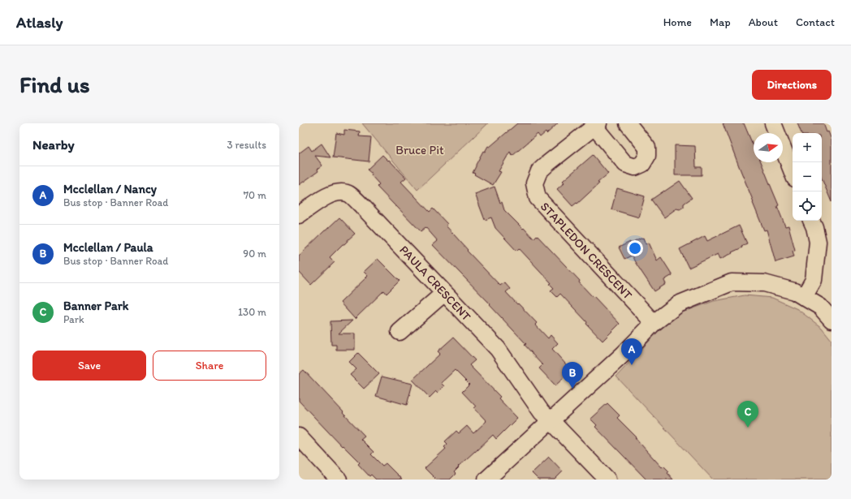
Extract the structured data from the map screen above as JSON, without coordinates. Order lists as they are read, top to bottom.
{
  "streets": {
    "street": ["STAPLEDON CRESCENT", "PAULA CRESCENT"]
  },
  "parks": ["Bruce Pit"],
  "north": "right",
  "page": {
    "header": "Atlasly",
    "nav": [
      "Home",
      "Map",
      "About",
      "Contact"
    ],
    "buttons": [
      "Directions",
      ["Save", "Share"]
    ],
    "title": "Find us",
    "heading": ["Nearby", "3 results"],
    "map_buttons": ["+", "−"],
    "list": [
      {
        "mark": "A",
        "name": "Mcclellan / Nancy",
        "note": "Bus stop · Banner Road",
        "value": "70 m"
      },
      {
        "mark": "B",
        "name": "Mcclellan / Paula",
        "note": "Bus stop · Banner Road",
        "value": "90 m"
      },
      {
        "mark": "C",
        "name": "Banner Park",
        "note": "Park",
        "value": "130 m"
      }
    ],
    "pins": ["A", "B", "C"]
  }
}
